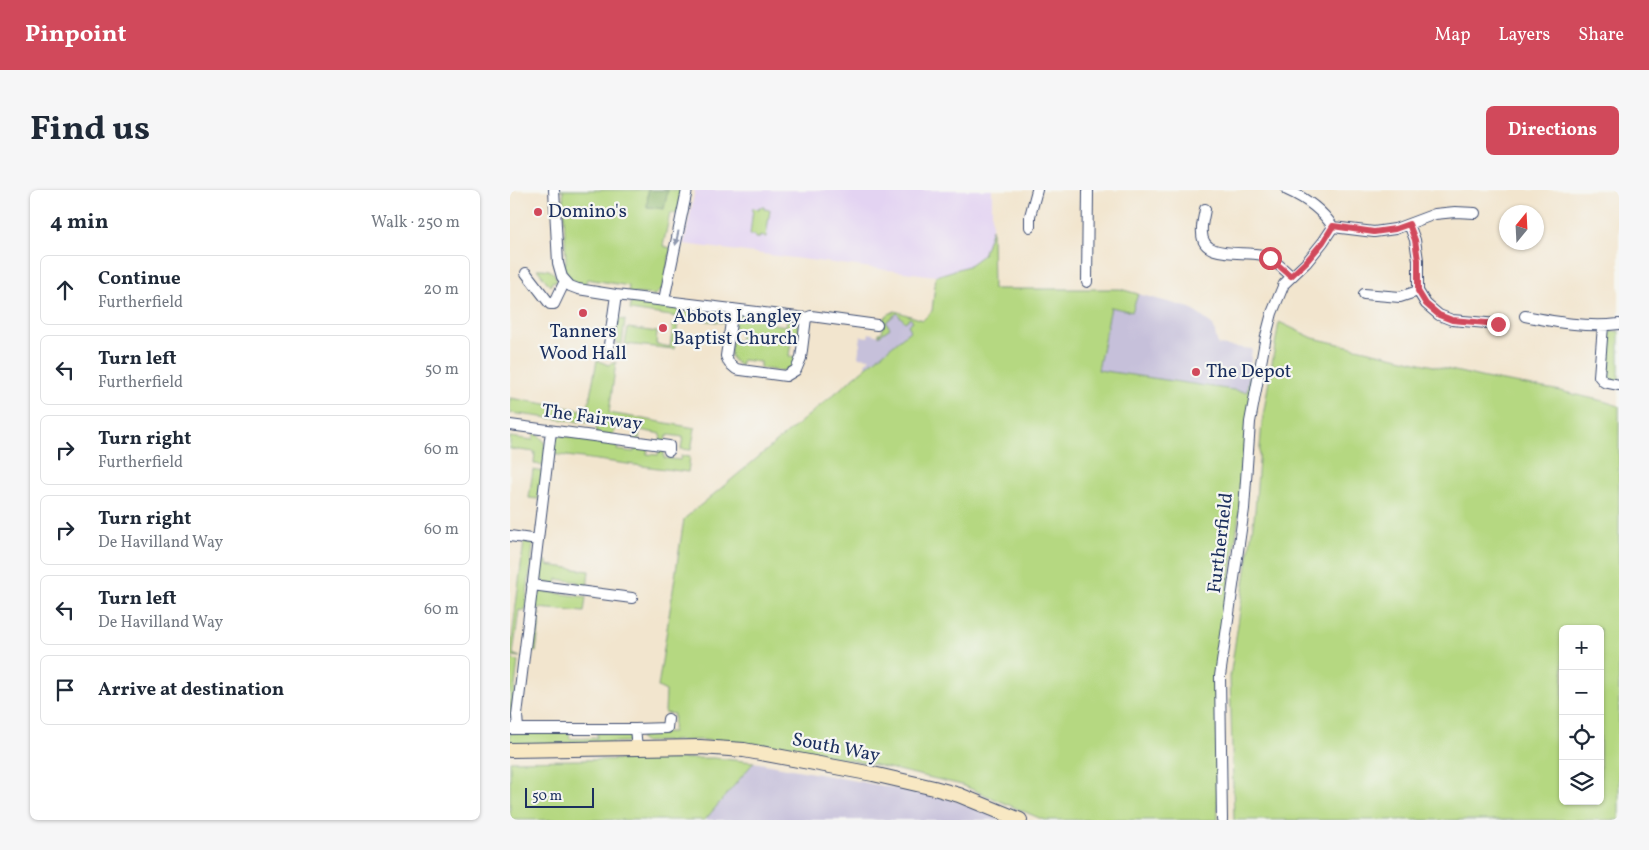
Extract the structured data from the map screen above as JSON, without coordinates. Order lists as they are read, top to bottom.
{
  "streets": {
    "street": ["The Fairway", "Furtherfield", "South Way"]
  },
  "places": [
    "Domino's",
    "Tanners Wood Hall",
    "Abbots Langley Baptist Church",
    "The Depot"
  ],
  "scale_bar": "50 m",
  "north": "top",
  "page": {
    "header": "Pinpoint",
    "nav": ["Map", "Layers", "Share"],
    "title": "Find us",
    "buttons": "Directions",
    "heading": ["4 min", "Walk · 250 m"],
    "list": [
      ["Continue", "Furtherfield", "20 m"],
      ["Turn left", "Furtherfield", "50 m"],
      ["Turn right", "Furtherfield", "60 m"],
      ["Turn right", "De Havilland Way", "60 m"],
      ["Turn left", "De Havilland Way", "60 m"],
      "Arrive at destination"
    ],
    "map_buttons": ["+", "−"],
    "scale": "50 m"
  }
}
